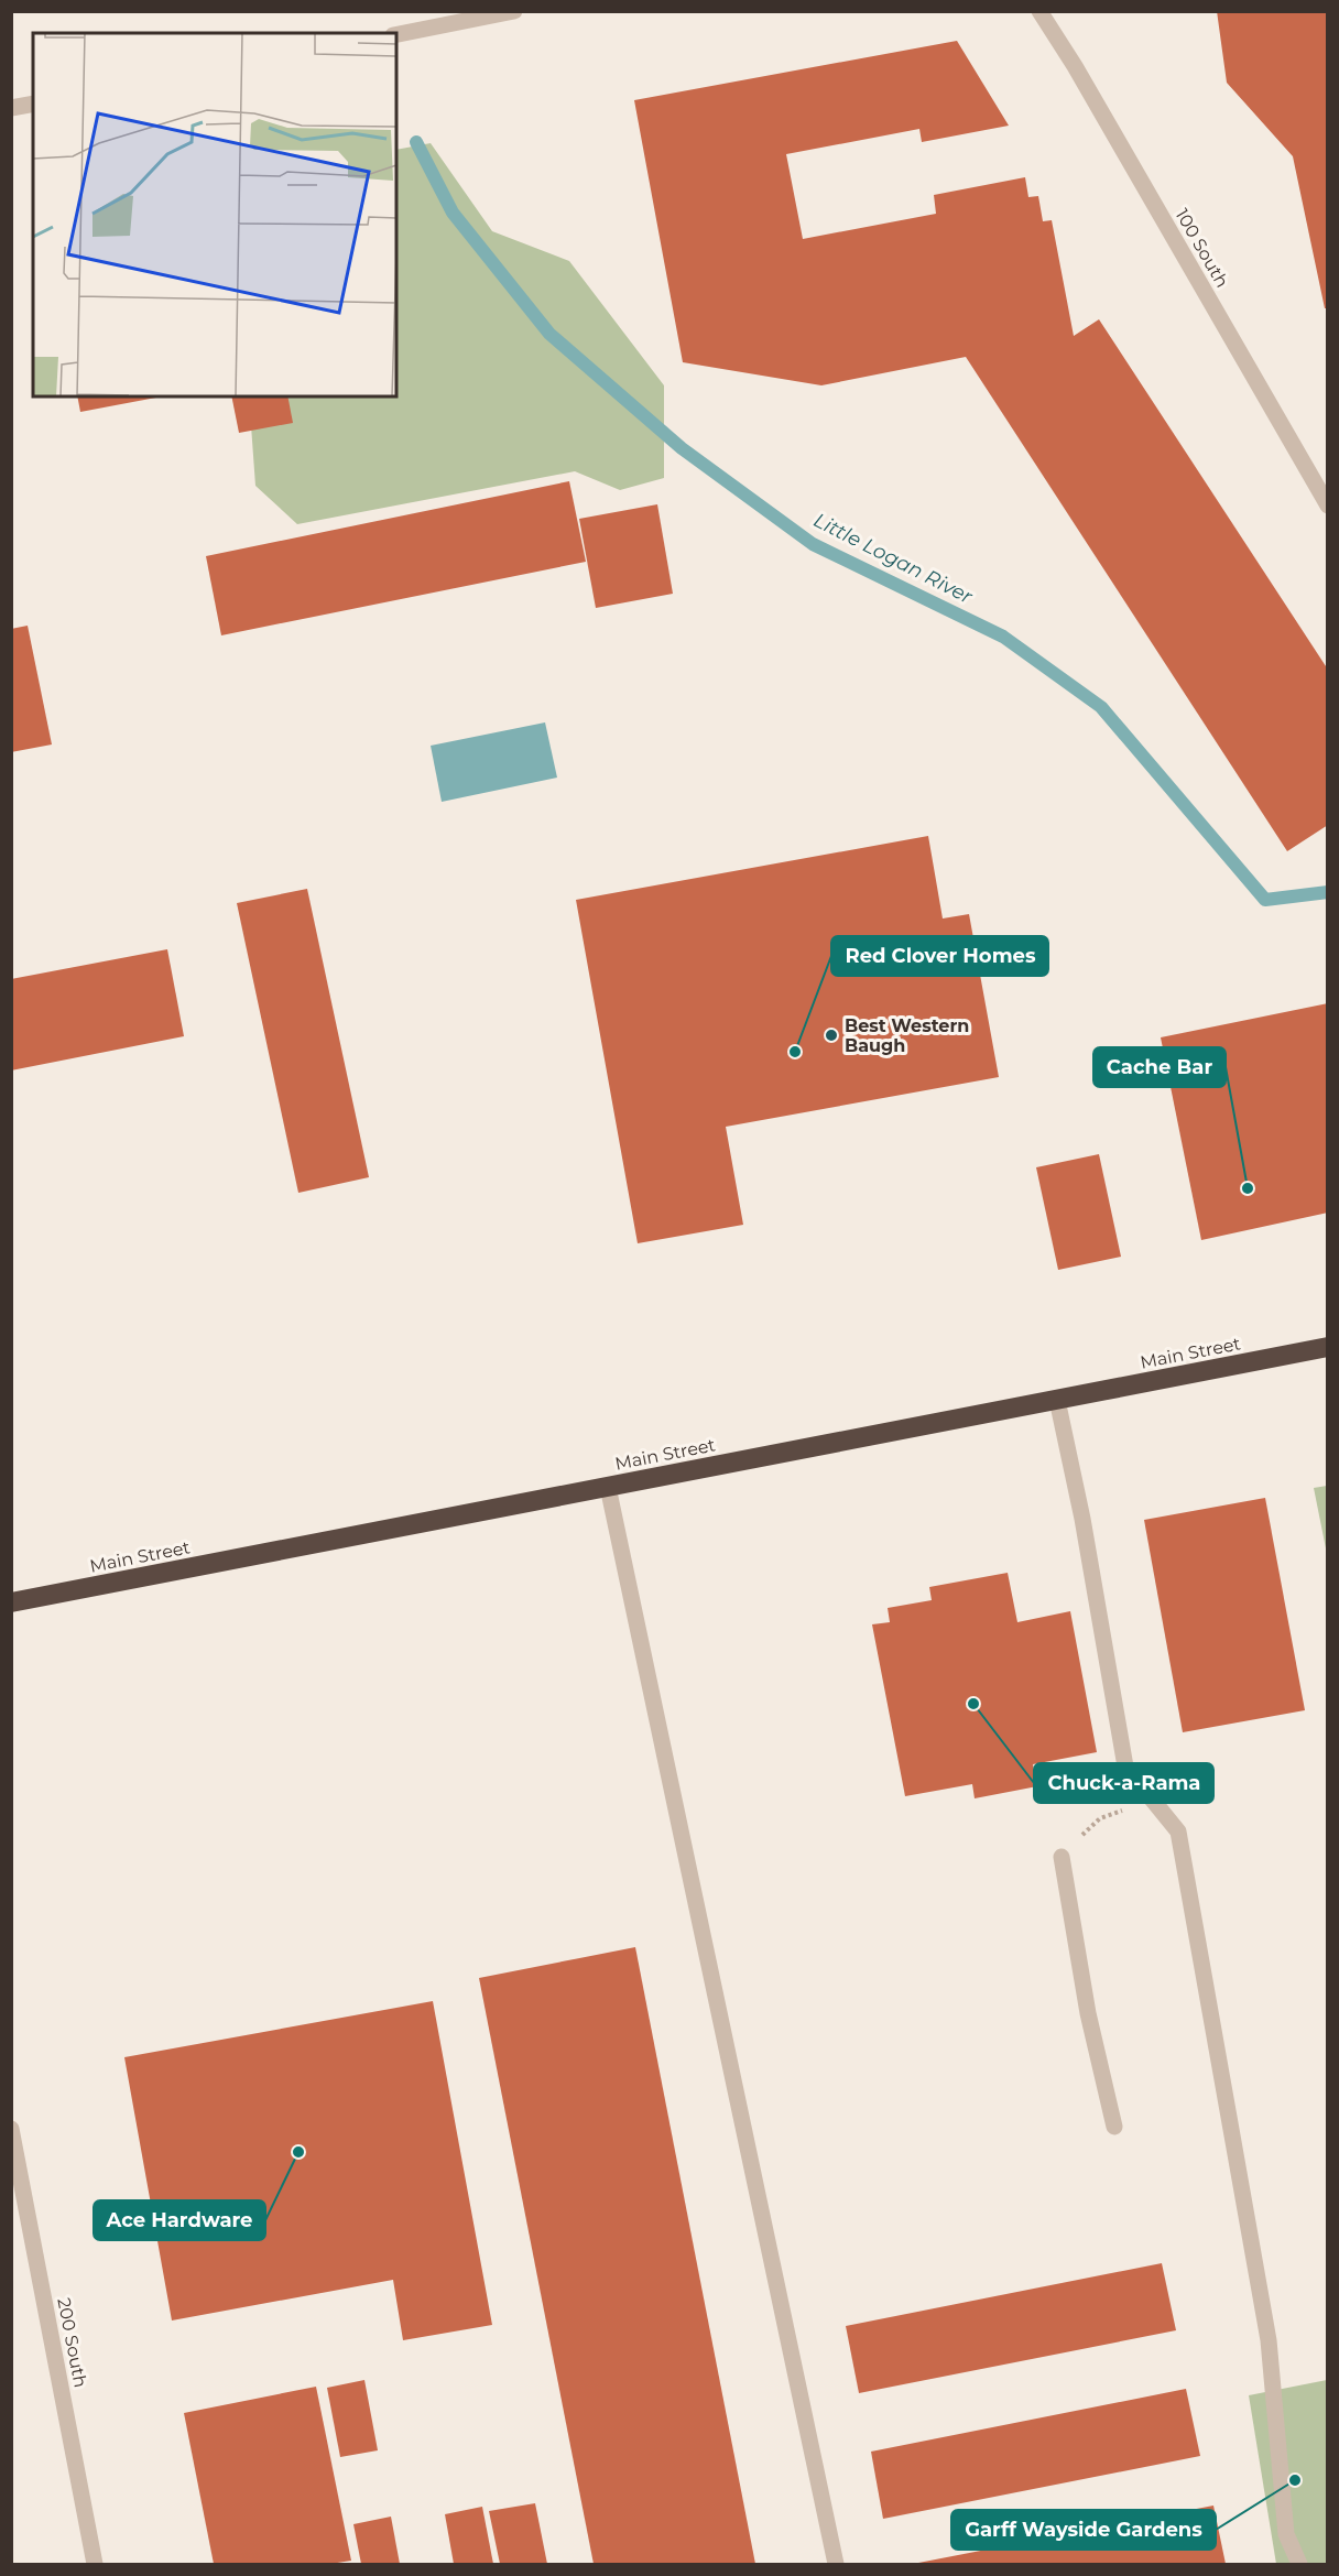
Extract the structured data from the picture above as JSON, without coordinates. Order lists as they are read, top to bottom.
{
  "streets": {
    "highway": ["Main Street"],
    "street": ["100 South", "200 South"]
  },
  "water": ["Little Logan River"],
  "places": [
    "Best Western Baugh",
    "Red Clover Homes",
    "Cache Bar",
    "Chuck-a-Rama",
    "Ace Hardware",
    "Garff Wayside Gardens"
  ]
}
